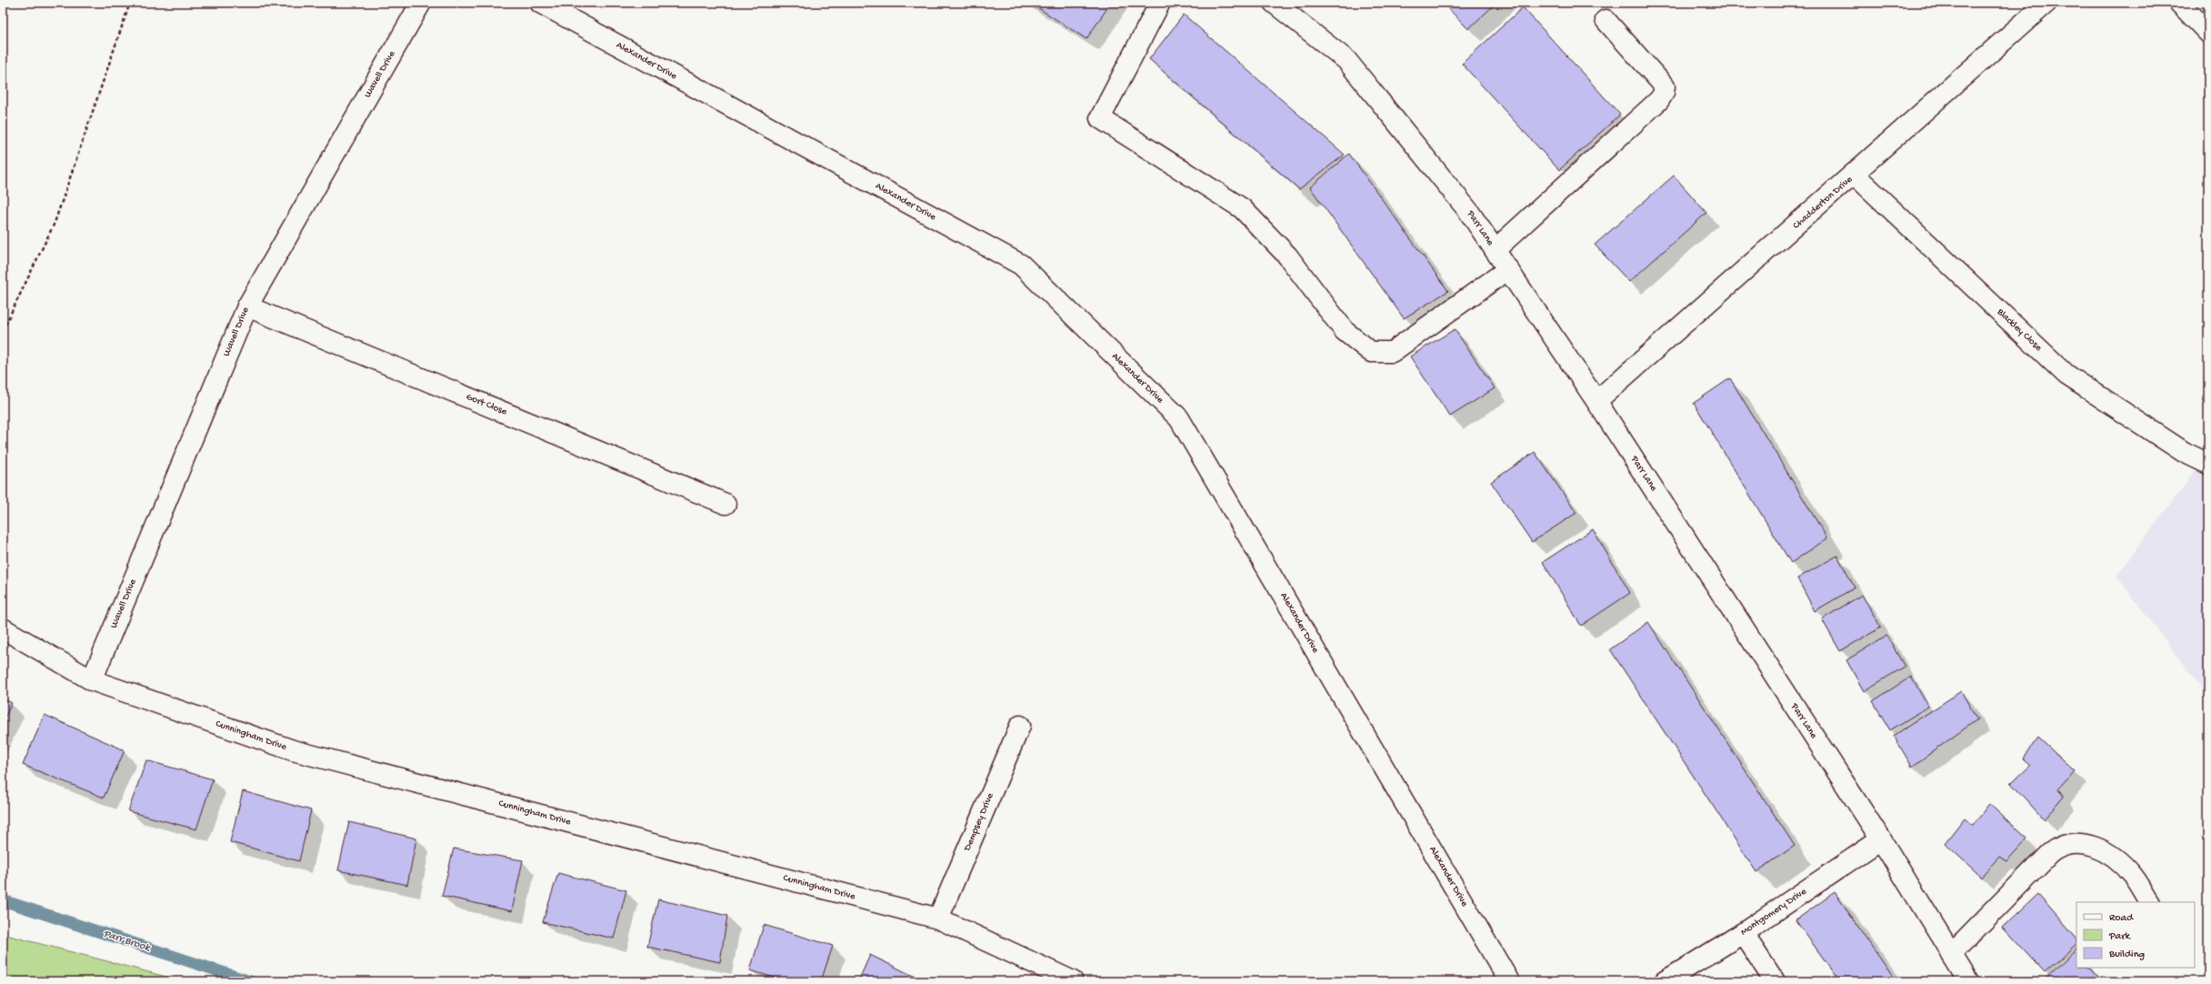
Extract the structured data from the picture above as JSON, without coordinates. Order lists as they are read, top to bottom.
{
  "streets": {
    "street": [
      "Alexander Drive",
      "Wavell Drive",
      "Chadderton Drive",
      "Parr Lane",
      "Blackley Close",
      "Gort Close",
      "Cunningham Drive",
      "Dempsey Drive",
      "Montgomery Drive"
    ]
  },
  "crossings": [
    ["Wavell Drive", "Gort Close"],
    ["Wavell Drive", "Cunningham Drive"],
    ["Chadderton Drive", "Parr Lane"],
    ["Chadderton Drive", "Blackley Close"],
    ["Parr Lane", "Montgomery Drive"],
    ["Cunningham Drive", "Dempsey Drive"]
  ],
  "water": ["Parr Brook"],
  "legend": ["Road", "Park", "Building"]
}
